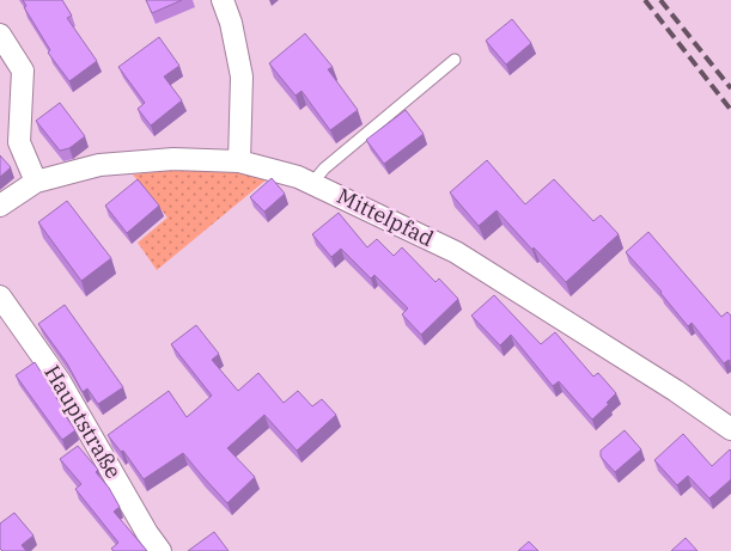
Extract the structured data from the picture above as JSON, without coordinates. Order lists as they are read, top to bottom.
{
  "streets": {
    "street": ["Mittelpfad", "Hauptstraße"]
  }
}
